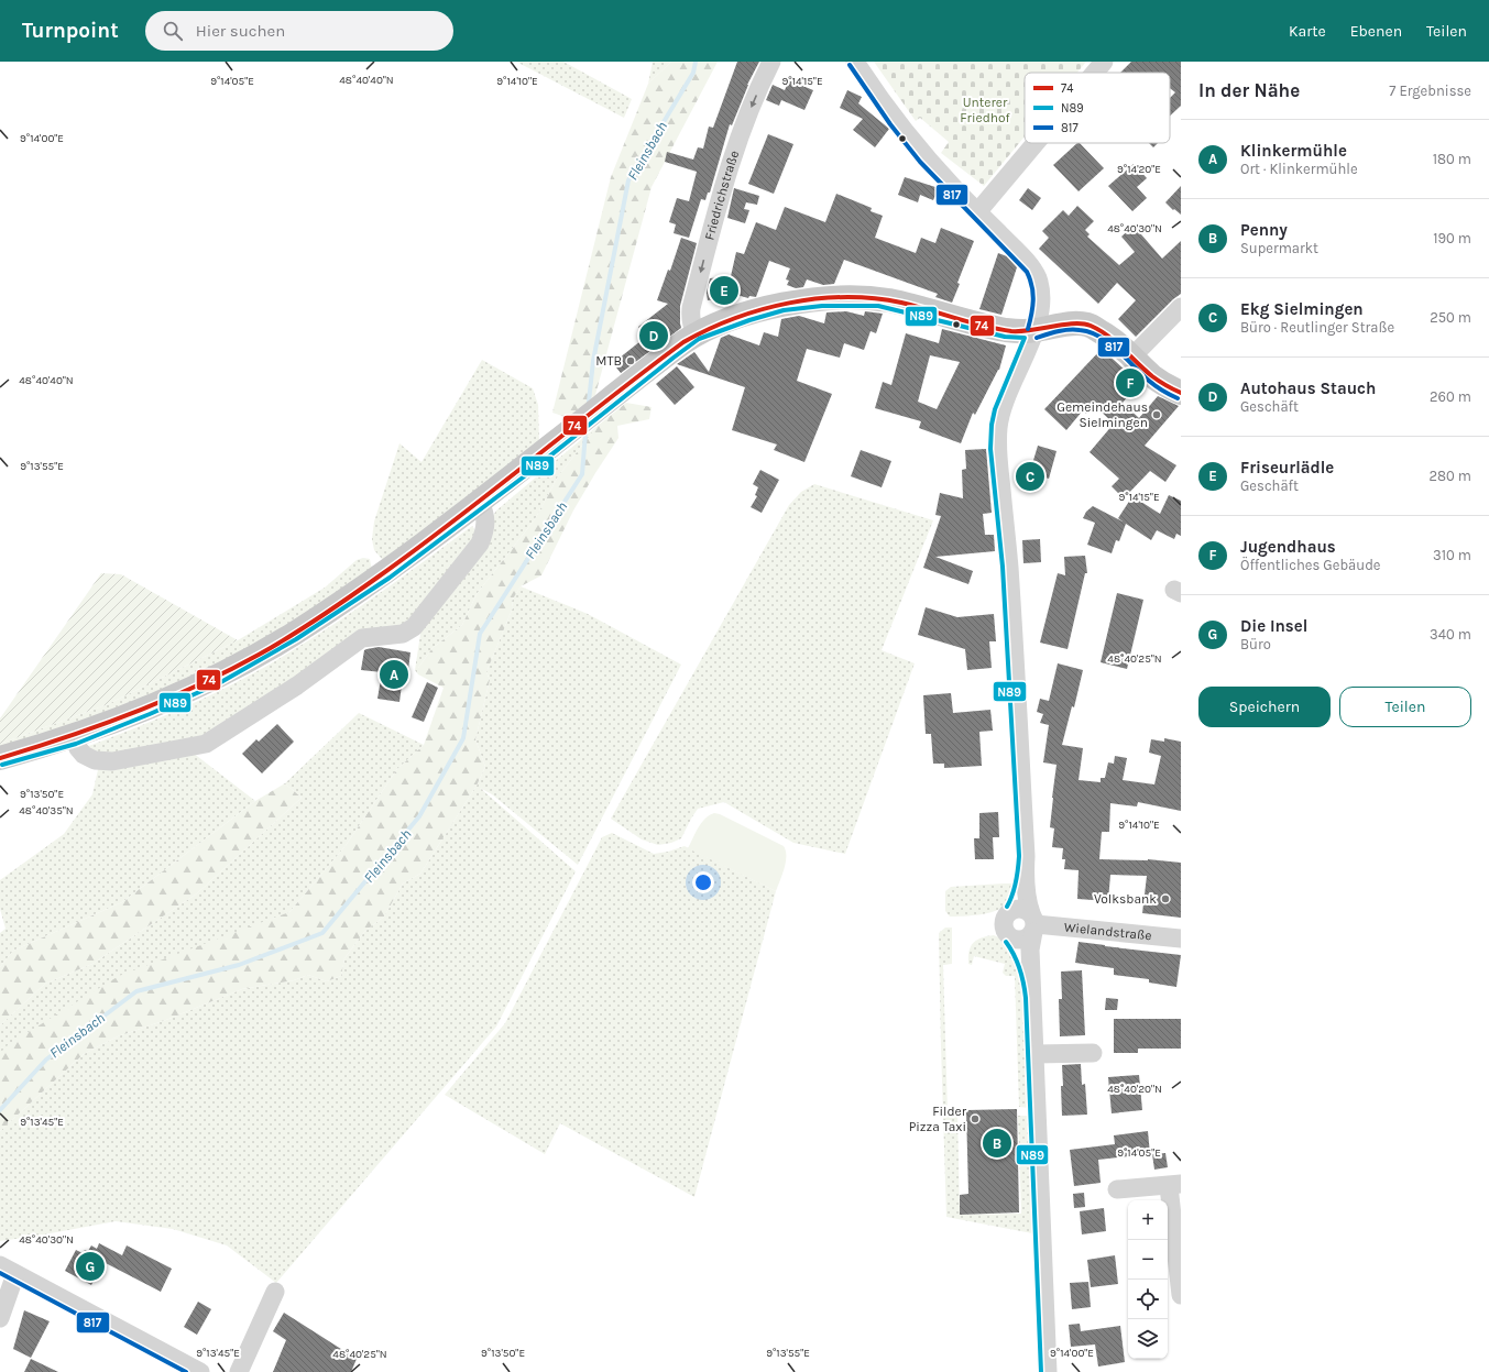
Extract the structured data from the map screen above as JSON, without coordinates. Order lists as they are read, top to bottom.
{
  "streets": {
    "street": ["Friedrichstraße", "Wielandstraße"]
  },
  "one_way": ["Friedrichstraße"],
  "water": ["Fleinsbach"],
  "parks": ["Unterer Friedhof"],
  "places": [
    "MTB",
    "Gemeindehaus Sielmingen",
    "Volksbank",
    "Filder Pizza Taxi"
  ],
  "lines": ["transit line 817", "transit line 74", "transit line N89"],
  "legend": ["74", "N89", "817"],
  "page": {
    "header": "Turnpoint",
    "search": "Hier suchen",
    "nav": ["Karte", "Ebenen", "Teilen"],
    "heading": ["In der Nähe", "7 Ergebnisse"],
    "list": [
      {
        "mark": "A",
        "name": "Klinkermühle",
        "note": "Ort · Klinkermühle",
        "value": "180 m"
      },
      {
        "mark": "B",
        "name": "Penny",
        "note": "Supermarkt",
        "value": "190 m"
      },
      {
        "mark": "C",
        "name": "Ekg Sielmingen",
        "note": "Büro · Reutlinger Straße",
        "value": "250 m"
      },
      {
        "mark": "D",
        "name": "Autohaus Stauch",
        "note": "Geschäft",
        "value": "260 m"
      },
      {
        "mark": "E",
        "name": "Friseurlädle",
        "note": "Geschäft",
        "value": "280 m"
      },
      {
        "mark": "F",
        "name": "Jugendhaus",
        "note": "Öffentliches Gebäude",
        "value": "310 m"
      },
      {
        "mark": "G",
        "name": "Die Insel",
        "note": "Büro",
        "value": "340 m"
      }
    ],
    "pins": [
      "E",
      "D",
      "F",
      "C",
      "A",
      "B",
      "G"
    ],
    "buttons": ["Speichern", "Teilen"],
    "map_buttons": ["+", "−"]
  },
  "coordinates": [
    "48°40'40\"N",
    "9°14'05\"E",
    "9°14'10\"E",
    "9°14'15\"E",
    "9°14'00\"E",
    "9°14'20\"E",
    "48°40'30\"N",
    "9°13'55\"E",
    "48°40'25\"N",
    "9°13'50\"E",
    "48°40'35\"N",
    "48°40'20\"N",
    "9°13'45\"E"
  ]
}
